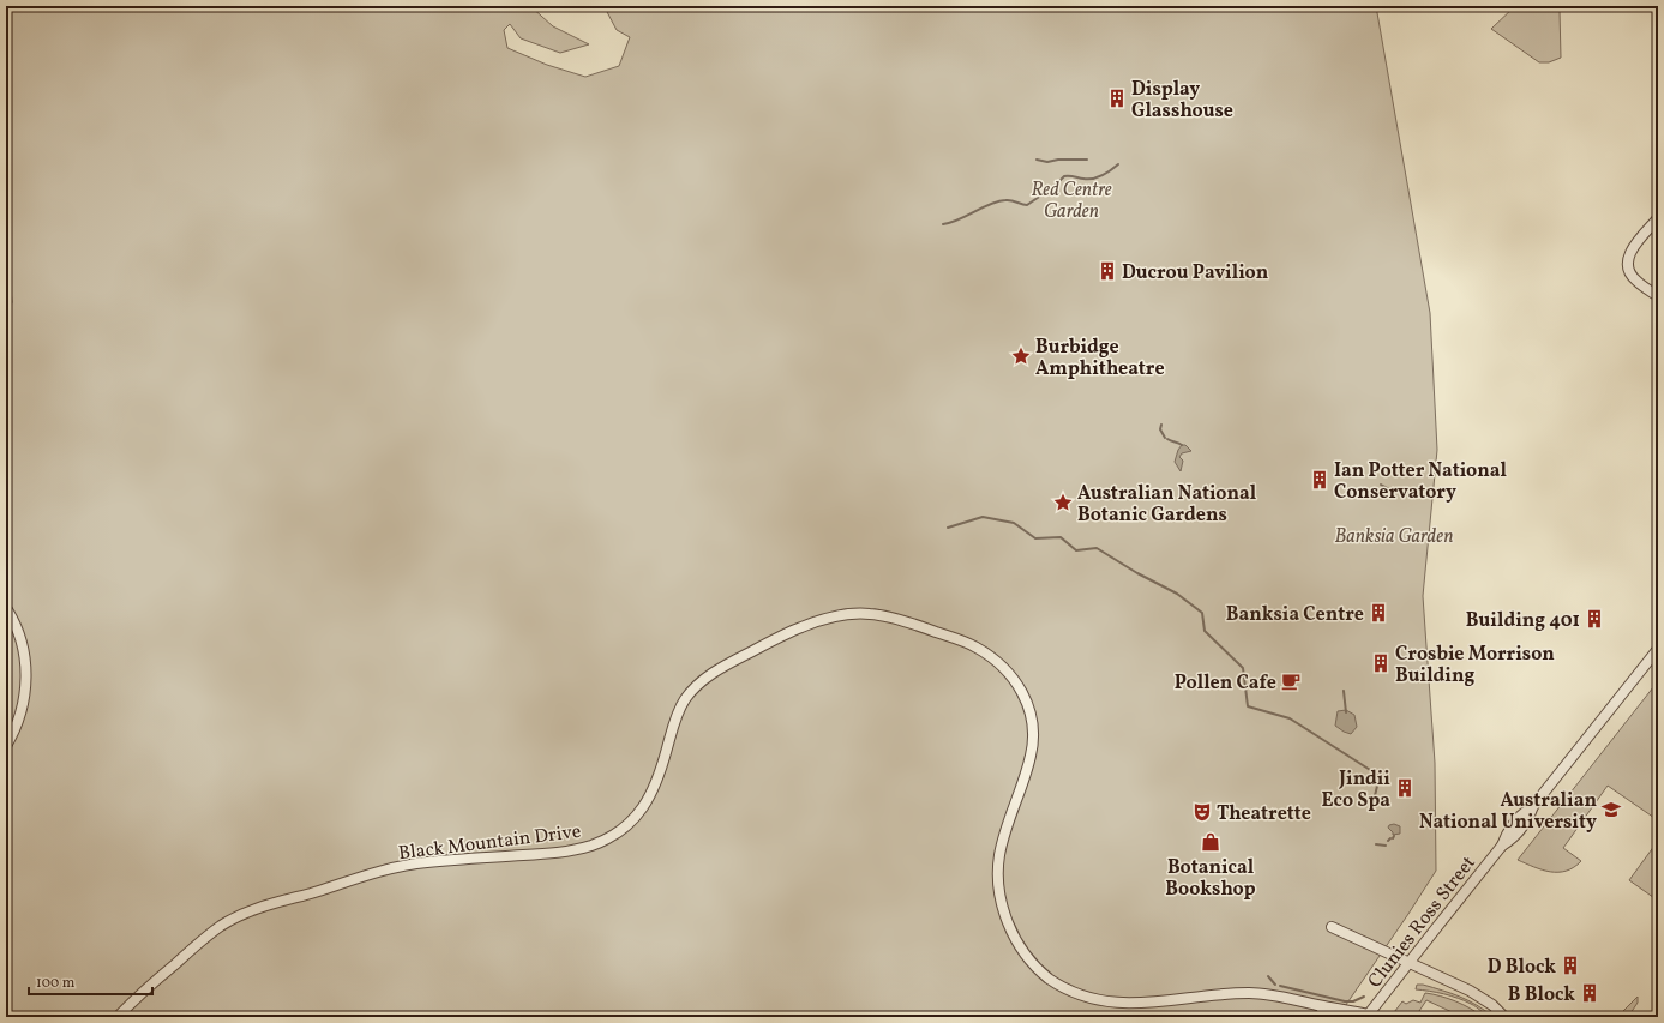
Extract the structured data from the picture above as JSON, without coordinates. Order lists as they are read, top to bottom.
{
  "streets": {
    "street": ["Black Mountain Drive", "Clunies Ross Street"]
  },
  "crossings": [
    ["Black Mountain Drive", "Clunies Ross Street"]
  ],
  "parks": ["Red Centre Garden", "Banksia Garden"],
  "places": {
    "building": [
      "Display Glasshouse",
      "Ducrou Pavilion",
      "Ian Potter National Conservatory",
      "Banksia Centre",
      "Building 401",
      "Crosbie Morrison Building",
      "Jindii Eco Spa",
      "D Block",
      "B Block"
    ],
    "place": ["Burbidge Amphitheatre", "Australian National Botanic Gardens"],
    "cafe": ["Pollen Cafe"],
    "school or university": ["Australian National University"],
    "theatre": ["Theatrette"],
    "shop": ["Botanical Bookshop"]
  },
  "scale_bar": "100 m"
}
